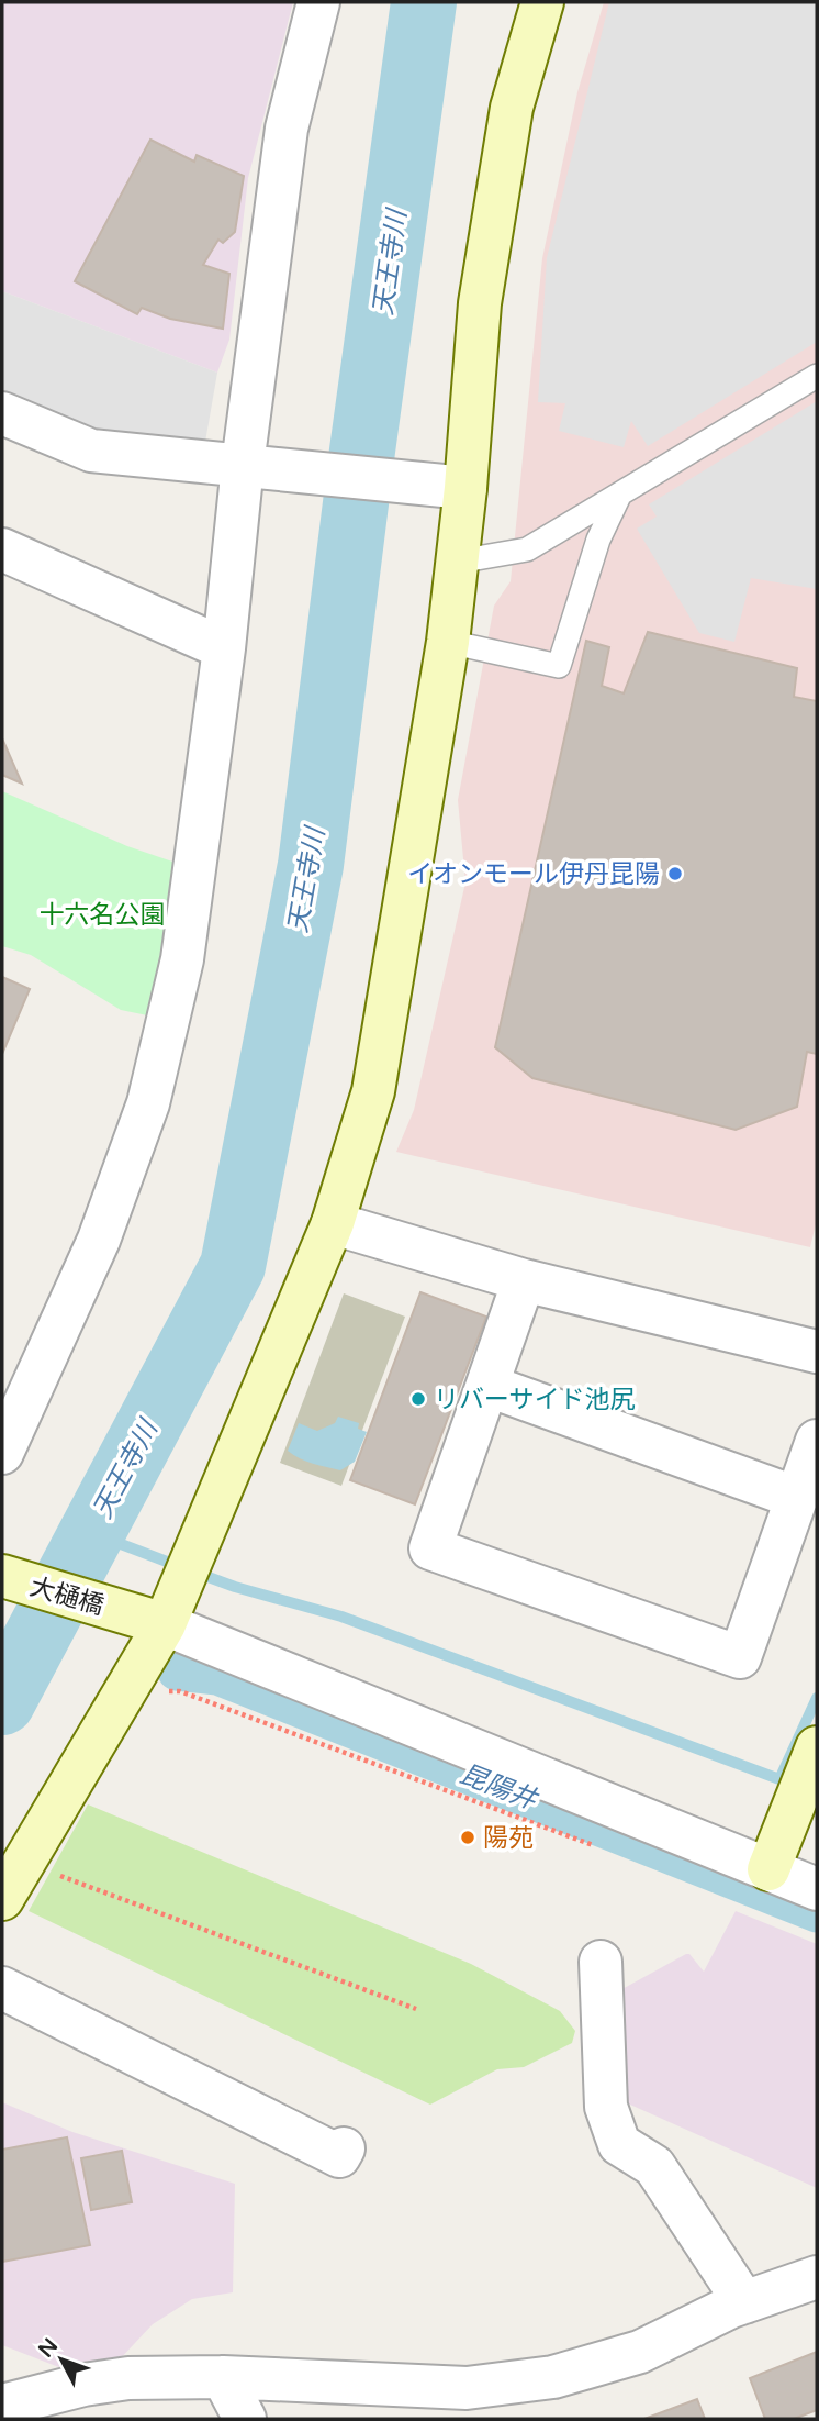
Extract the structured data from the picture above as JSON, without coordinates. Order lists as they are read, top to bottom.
{
  "streets": {
    "street": ["大樋橋"]
  },
  "water": ["天王寺川", "昆陽井"],
  "parks": ["十六名公園"],
  "places": ["イオンモール伊丹昆陽", "リバーサイド池尻", "陽苑"],
  "north": "top left"
}
